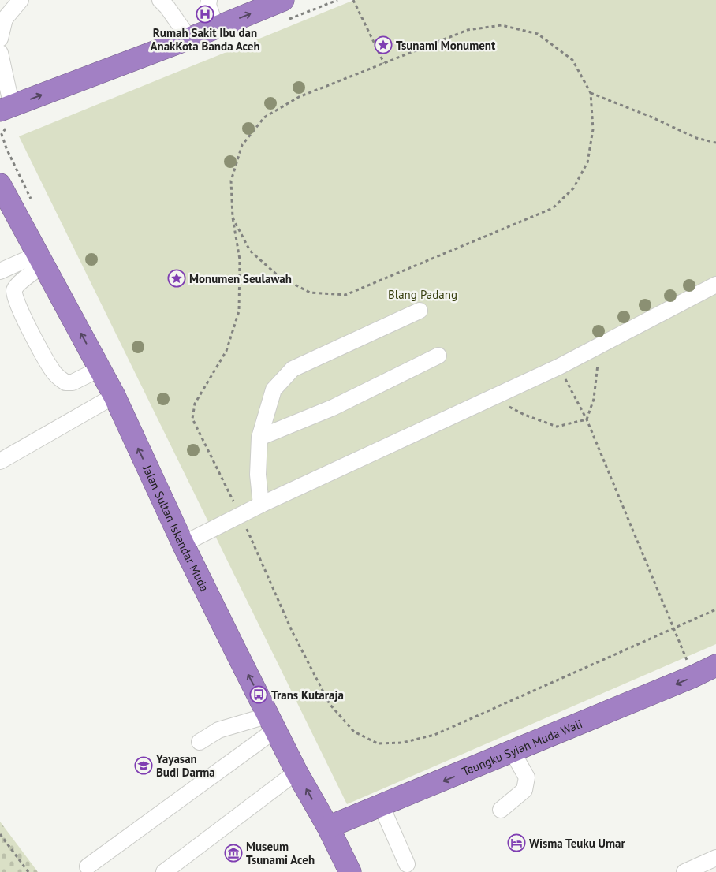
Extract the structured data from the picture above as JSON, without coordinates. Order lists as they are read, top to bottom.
{
  "streets": {
    "highway": ["Jalan Sultan Iskandar Muda", "Teungku Syiah Muda Wali"]
  },
  "crossings": [
    ["Jalan Sultan Iskandar Muda", "Teungku Syiah Muda Wali"]
  ],
  "one_way": ["Jalan Sultan Iskandar Muda", "Teungku Syiah Muda Wali"],
  "parks": ["Blang Padang"],
  "places": {
    "hospital": ["Rumah Sakit Ibu dan AnakKota Banda Aceh"],
    "place": ["Tsunami Monument", "Monumen Seulawah"],
    "bus stop": ["Trans Kutaraja"],
    "school or university": ["Yayasan Budi Darma"],
    "hotel": ["Wisma Teuku Umar"],
    "museum": ["Museum Tsunami Aceh"]
  }
}
